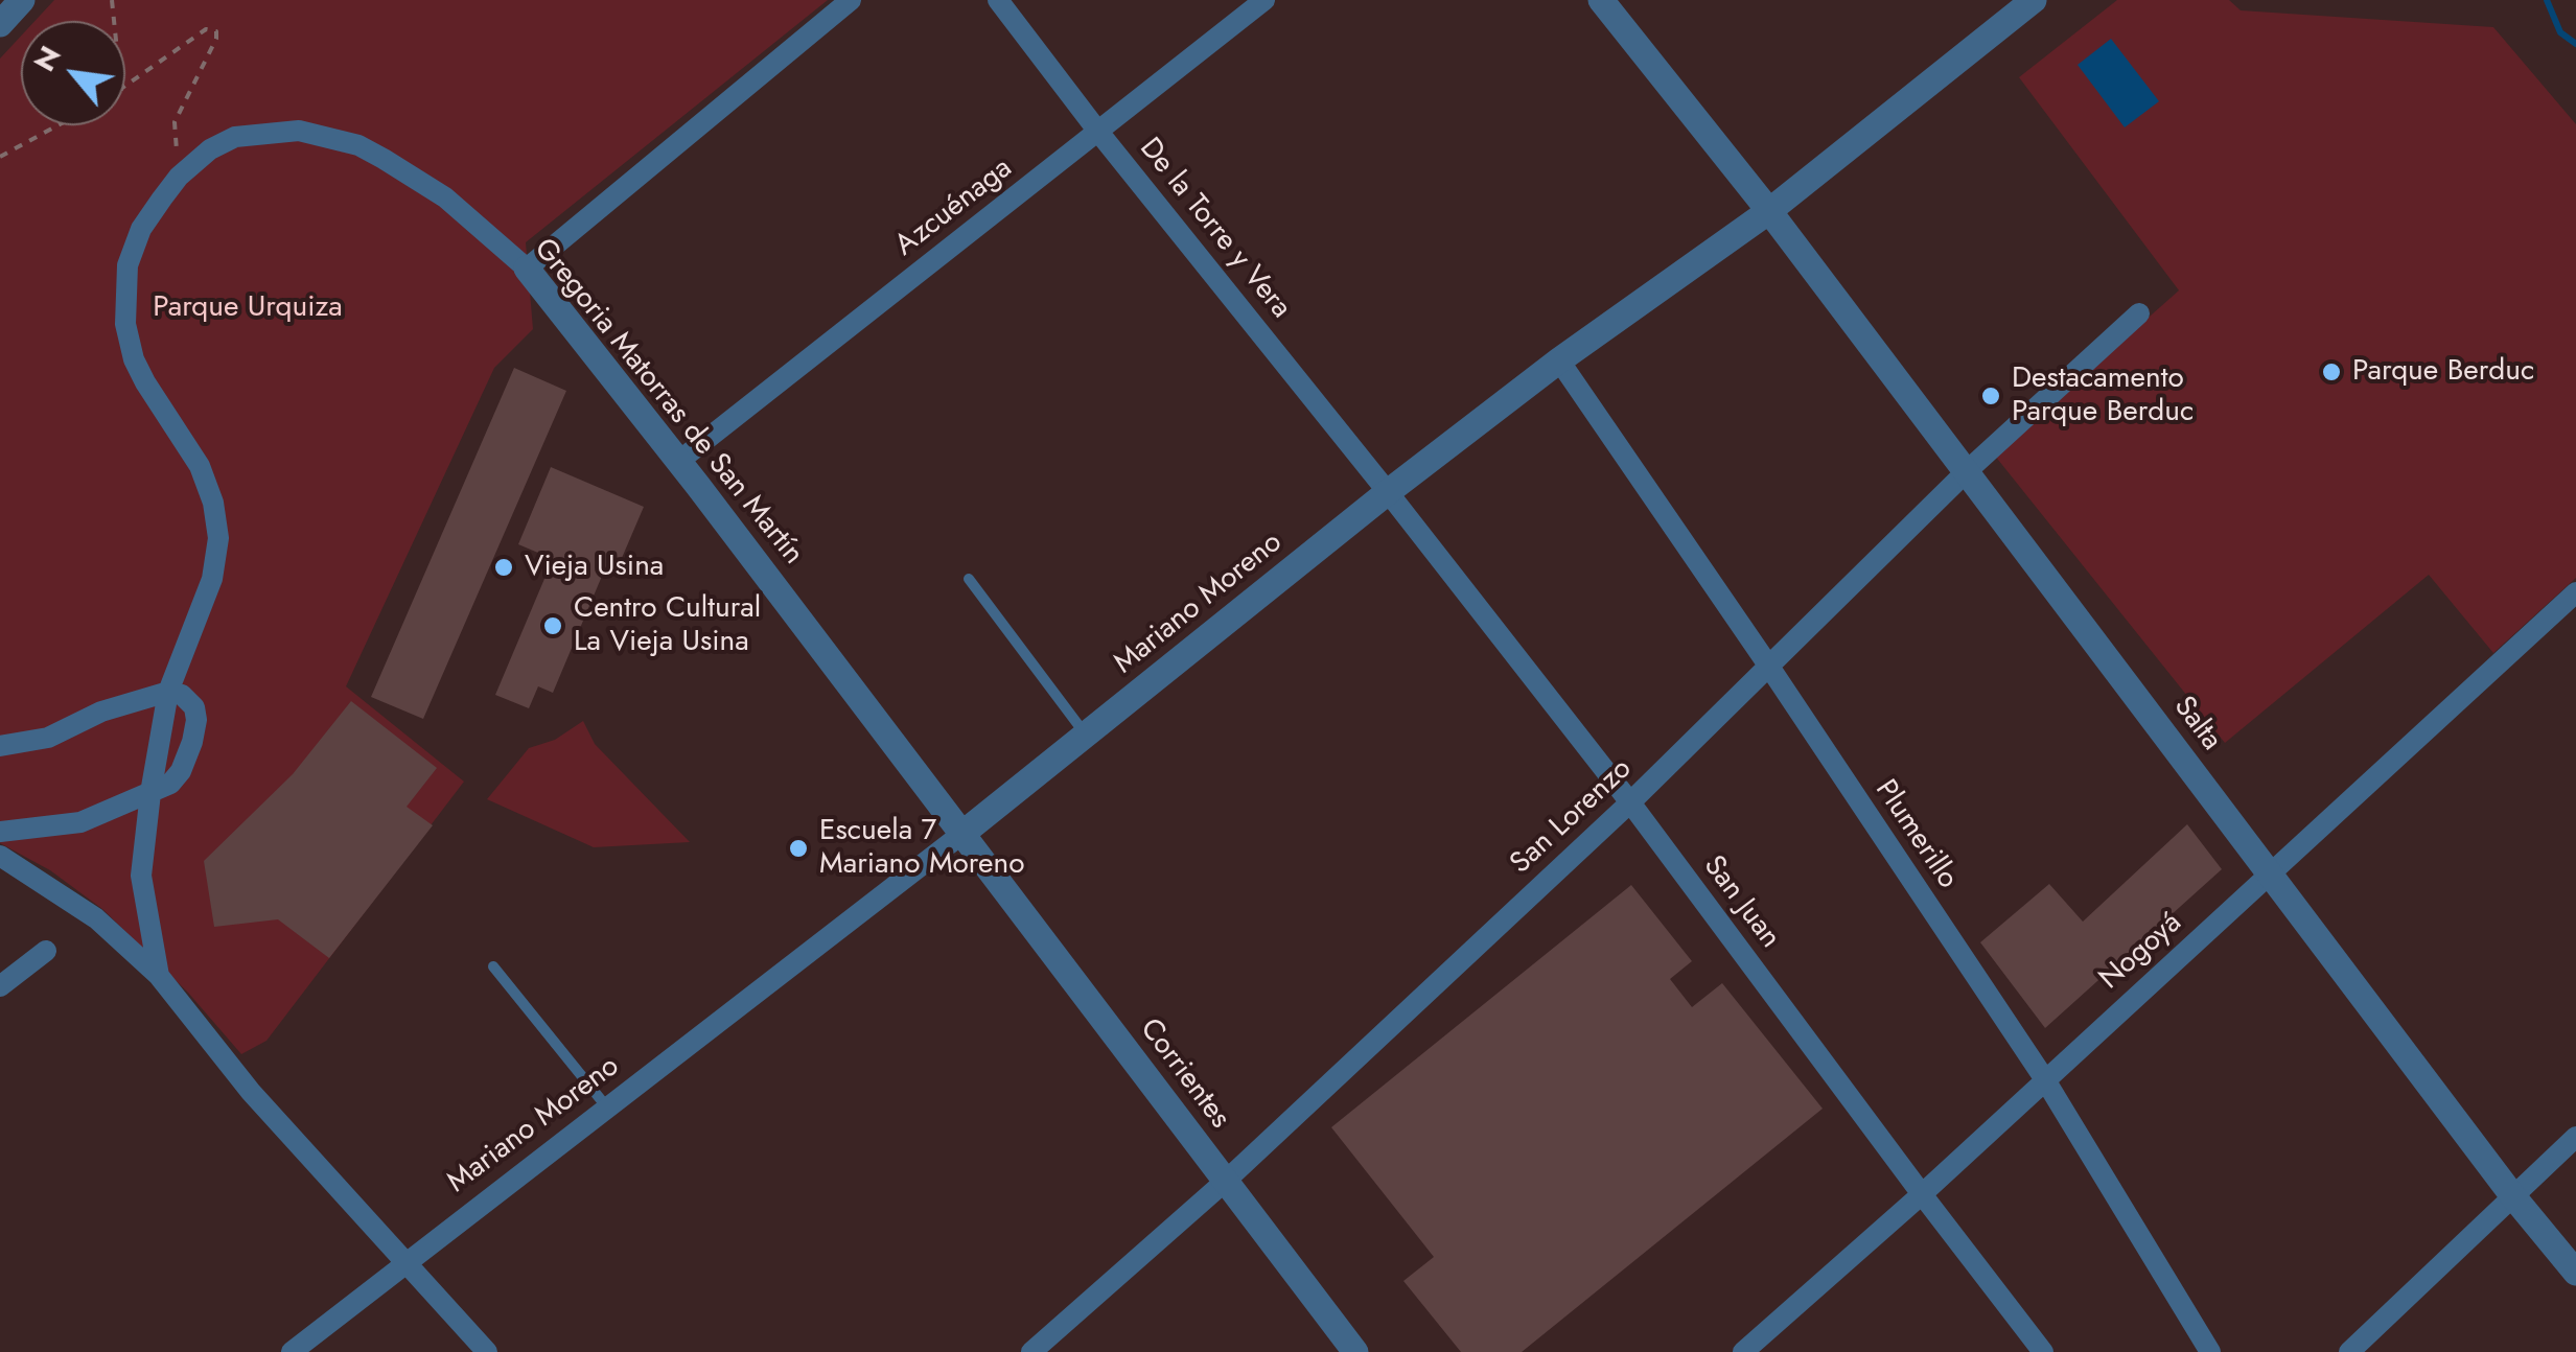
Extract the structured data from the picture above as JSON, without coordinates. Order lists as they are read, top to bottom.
{
  "streets": {
    "street": [
      "Azcuénaga",
      "De la Torre y Vera",
      "Gregoria Matorras de San Martín",
      "Mariano Moreno",
      "Salta",
      "San Lorenzo",
      "Plumerillo",
      "San Juan",
      "Nogoyá",
      "Corrientes"
    ]
  },
  "crossings": [
    ["Azcuénaga", "De la Torre y Vera"],
    ["Azcuénaga", "Gregoria Matorras de San Martín"],
    ["De la Torre y Vera", "Mariano Moreno"],
    ["De la Torre y Vera", "San Juan"],
    ["Gregoria Matorras de San Martín", "Mariano Moreno"],
    ["Gregoria Matorras de San Martín", "Corrientes"],
    ["Mariano Moreno", "Salta"],
    ["Mariano Moreno", "Plumerillo"],
    ["Mariano Moreno", "San Juan"],
    ["Mariano Moreno", "Corrientes"],
    ["Salta", "San Lorenzo"],
    ["Salta", "Nogoyá"],
    ["San Lorenzo", "Plumerillo"],
    ["San Lorenzo", "San Juan"],
    ["San Lorenzo", "Corrientes"],
    ["Plumerillo", "Nogoyá"],
    ["San Juan", "Nogoyá"]
  ],
  "parks": ["Parque Urquiza"],
  "places": [
    "Parque Berduc",
    "Destacamento Parque Berduc",
    "Vieja Usina",
    "Centro Cultural La Vieja Usina",
    "Escuela 7 Mariano Moreno"
  ],
  "north": "top left"
}
